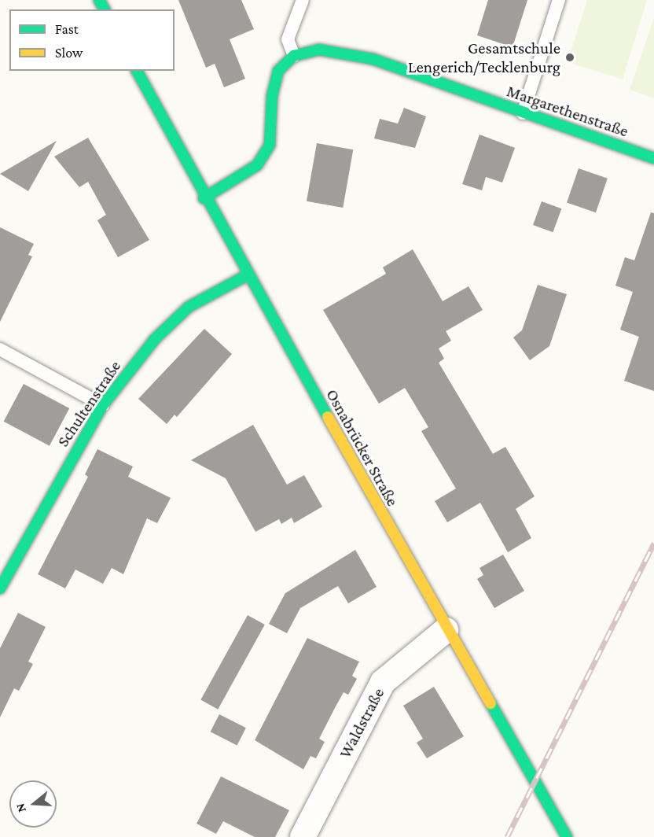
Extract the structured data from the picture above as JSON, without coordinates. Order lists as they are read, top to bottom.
{
  "streets": {
    "street": [
      "Margarethenstraße",
      "Schultenstraße",
      "Osnabrücker Straße",
      "Waldstraße"
    ]
  },
  "crossings": [
    ["Schultenstraße", "Osnabrücker Straße"],
    ["Osnabrücker Straße", "Waldstraße"]
  ],
  "places": ["Gesamtschule Lengerich/Tecklenburg"],
  "legend": ["Fast", "Slow"],
  "north": "left"
}
